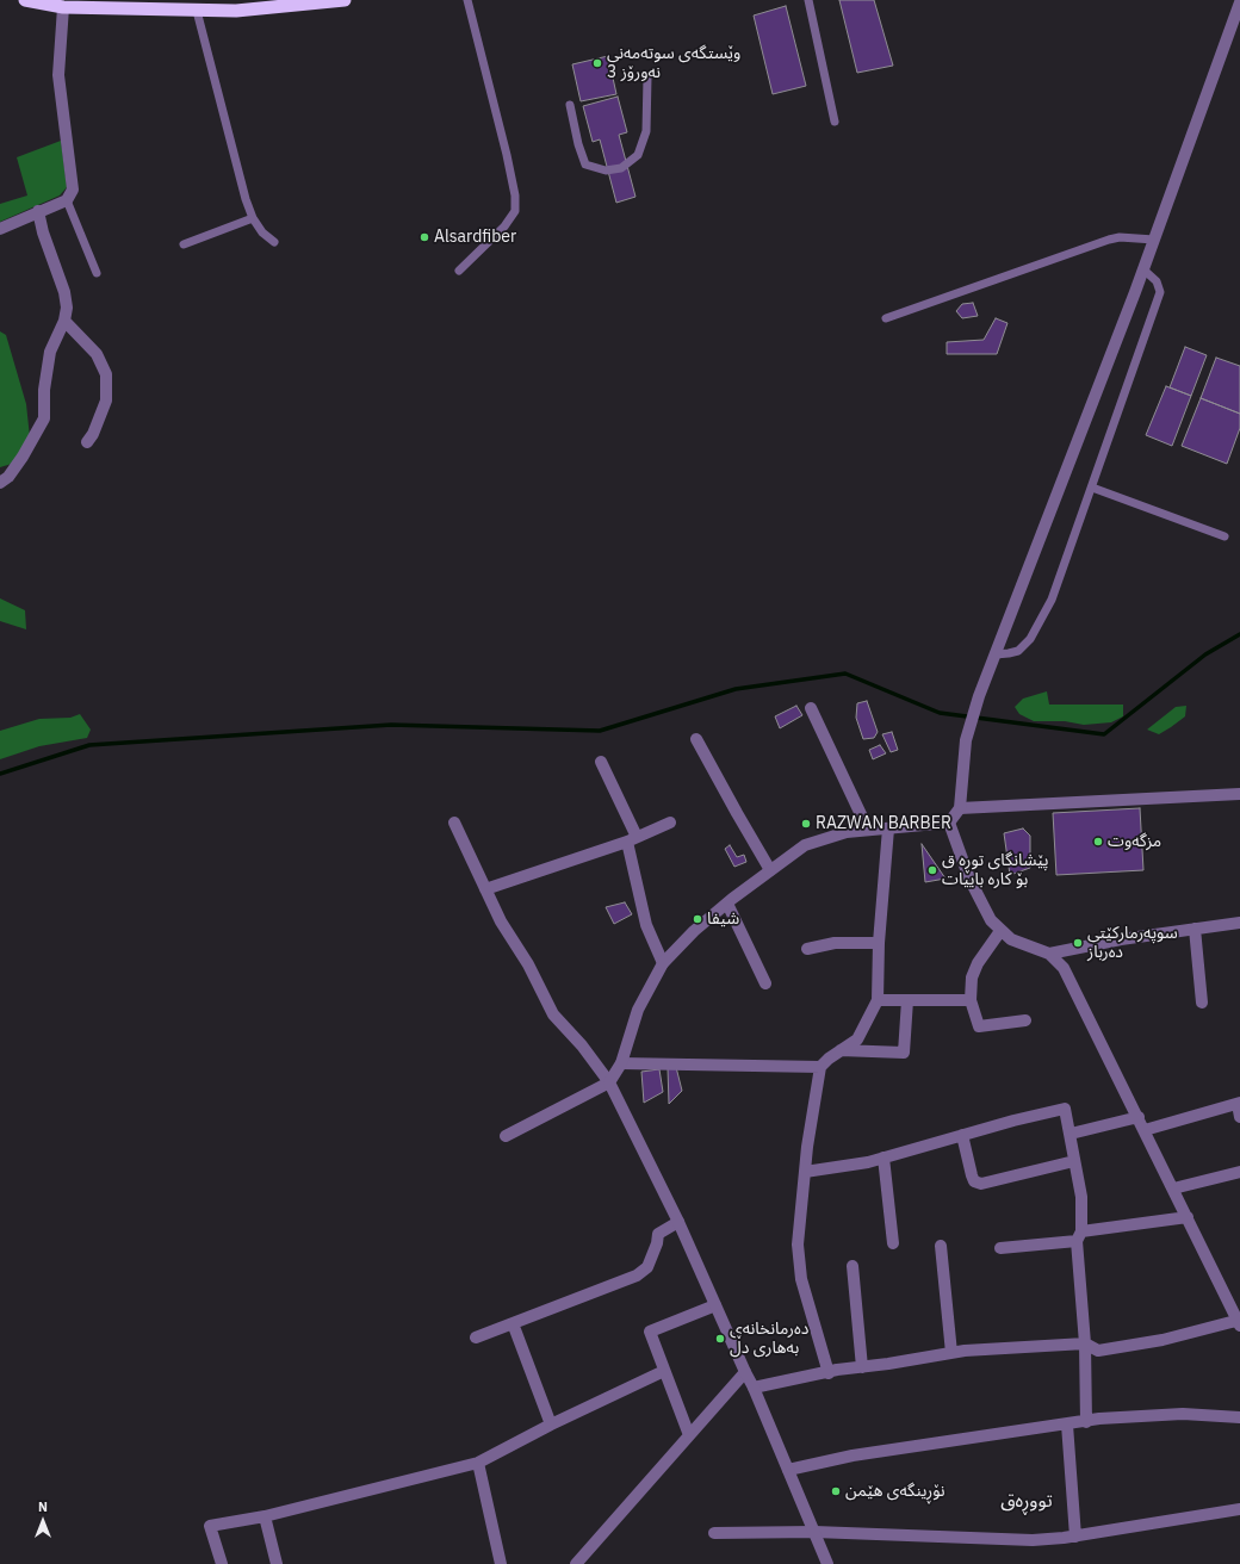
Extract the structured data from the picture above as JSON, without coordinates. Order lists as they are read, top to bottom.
{
  "districts": ["تووڕەق"],
  "places": [
    "وێستگەی سوتەمەنی نەورۆز 3",
    "Alsardfiber",
    "RAZWAN BARBER",
    "مزگه‌وت",
    "پێشانگای توڕه ق بۆ کاره باییات",
    "شیفا",
    "سوپەرمارکێتی دەرباز",
    "دەرمانخانەی بەهاری دڵ",
    "نۆڕینگەی هێمن"
  ],
  "north": "top"
}
